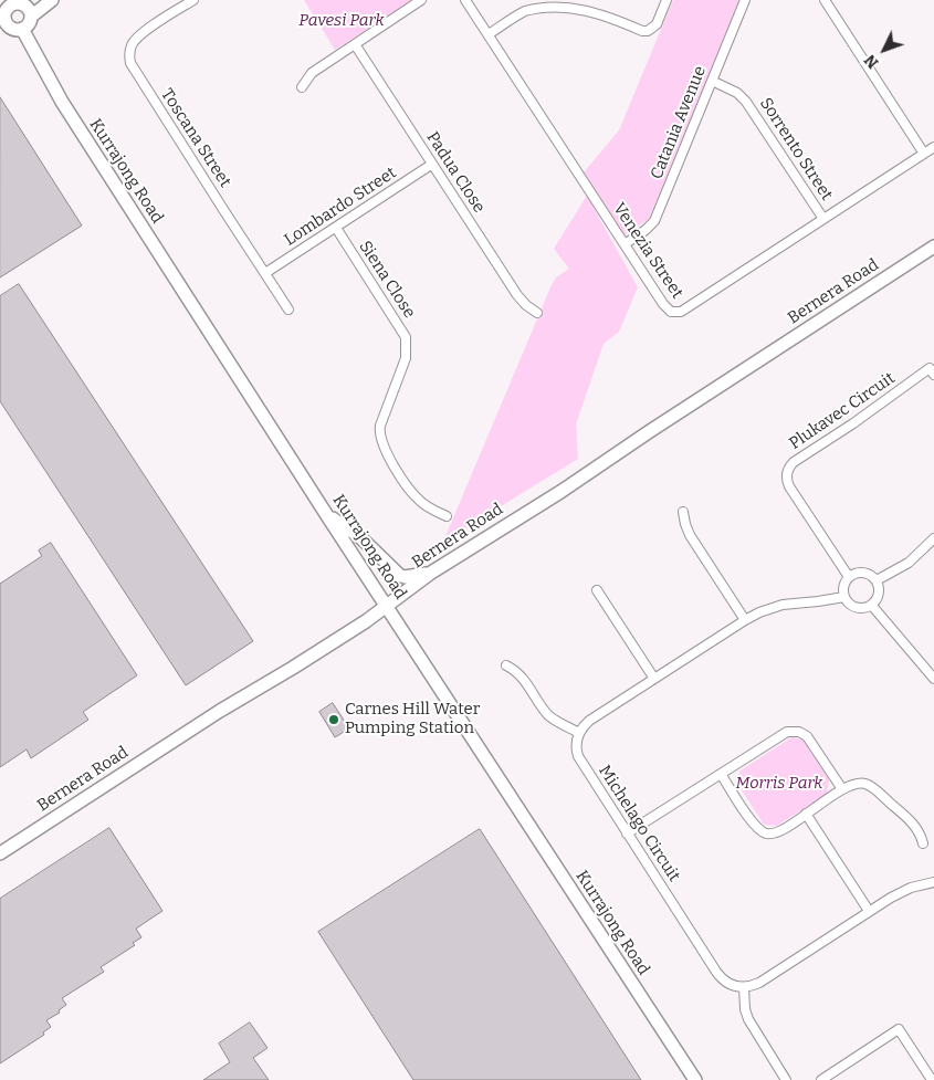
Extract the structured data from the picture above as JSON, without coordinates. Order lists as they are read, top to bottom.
{
  "streets": {
    "main road": ["Kurrajong Road", "Bernera Road"],
    "street": [
      "Catania Avenue",
      "Toscana Street",
      "Sorrento Street",
      "Padua Close",
      "Lombardo Street",
      "Venezia Street",
      "Siena Close",
      "Plukavec Circuit",
      "Michelago Circuit"
    ]
  },
  "crossings": [
    ["Catania Avenue", "Sorrento Street"],
    ["Catania Avenue", "Venezia Street"],
    ["Toscana Street", "Lombardo Street"],
    ["Sorrento Street", "Venezia Street"],
    ["Kurrajong Road", "Bernera Road"],
    ["Padua Close", "Lombardo Street"],
    ["Lombardo Street", "Siena Close"]
  ],
  "parks": ["Pavesi Park", "Morris Park"],
  "places": ["Carnes Hill Water Pumping Station"],
  "north": "bottom left"
}
